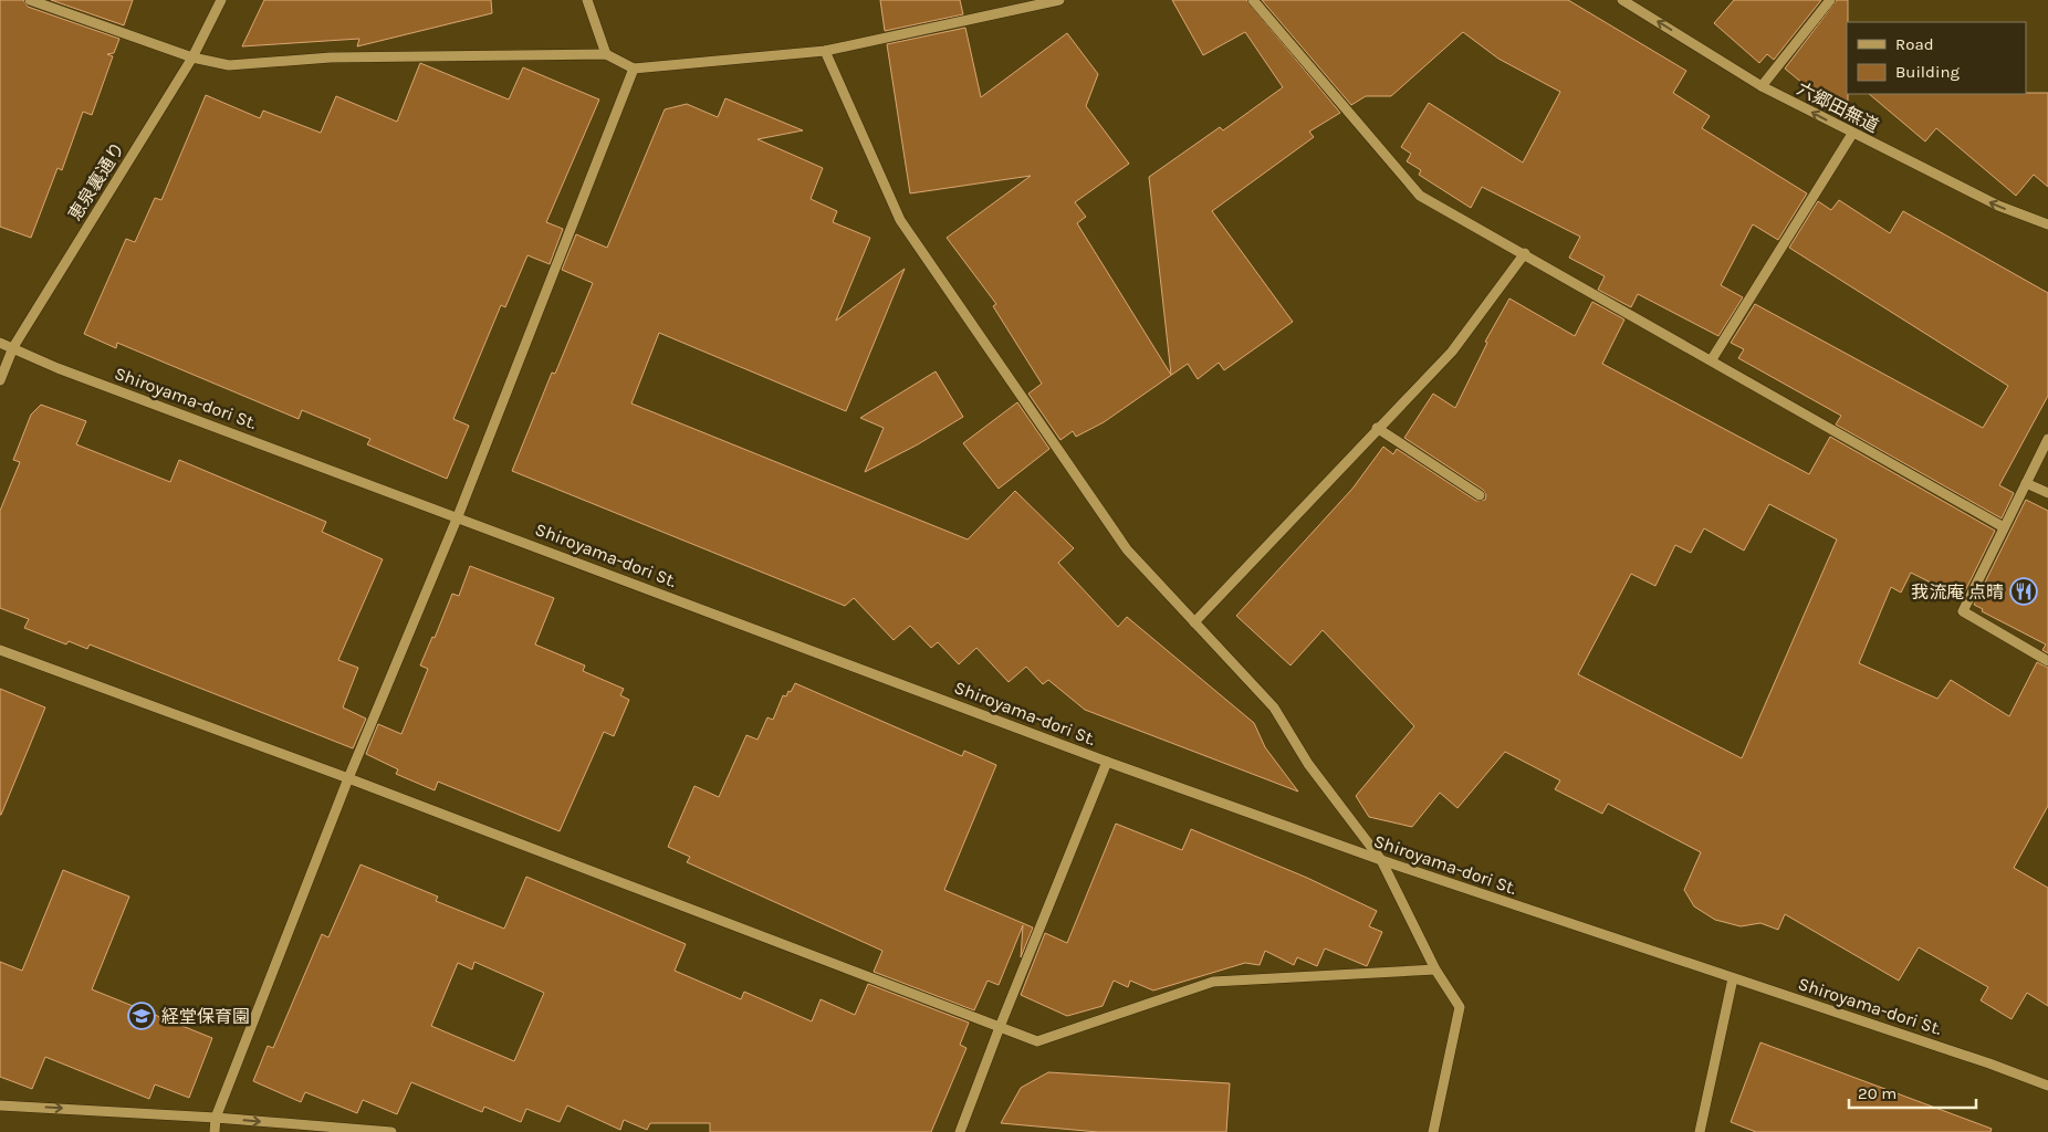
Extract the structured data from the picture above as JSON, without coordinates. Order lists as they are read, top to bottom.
{
  "streets": {
    "street": ["六郷田無道", "恵泉裏通り", "Shiroyama-dori St."]
  },
  "crossings": [
    ["恵泉裏通り", "Shiroyama-dori St."]
  ],
  "one_way": ["六郷田無道"],
  "places": {
    "restaurant": ["我流庵 点晴"],
    "school or university": ["経堂保育園"]
  },
  "legend": ["Road", "Building"],
  "scale_bar": "20 m"
}
